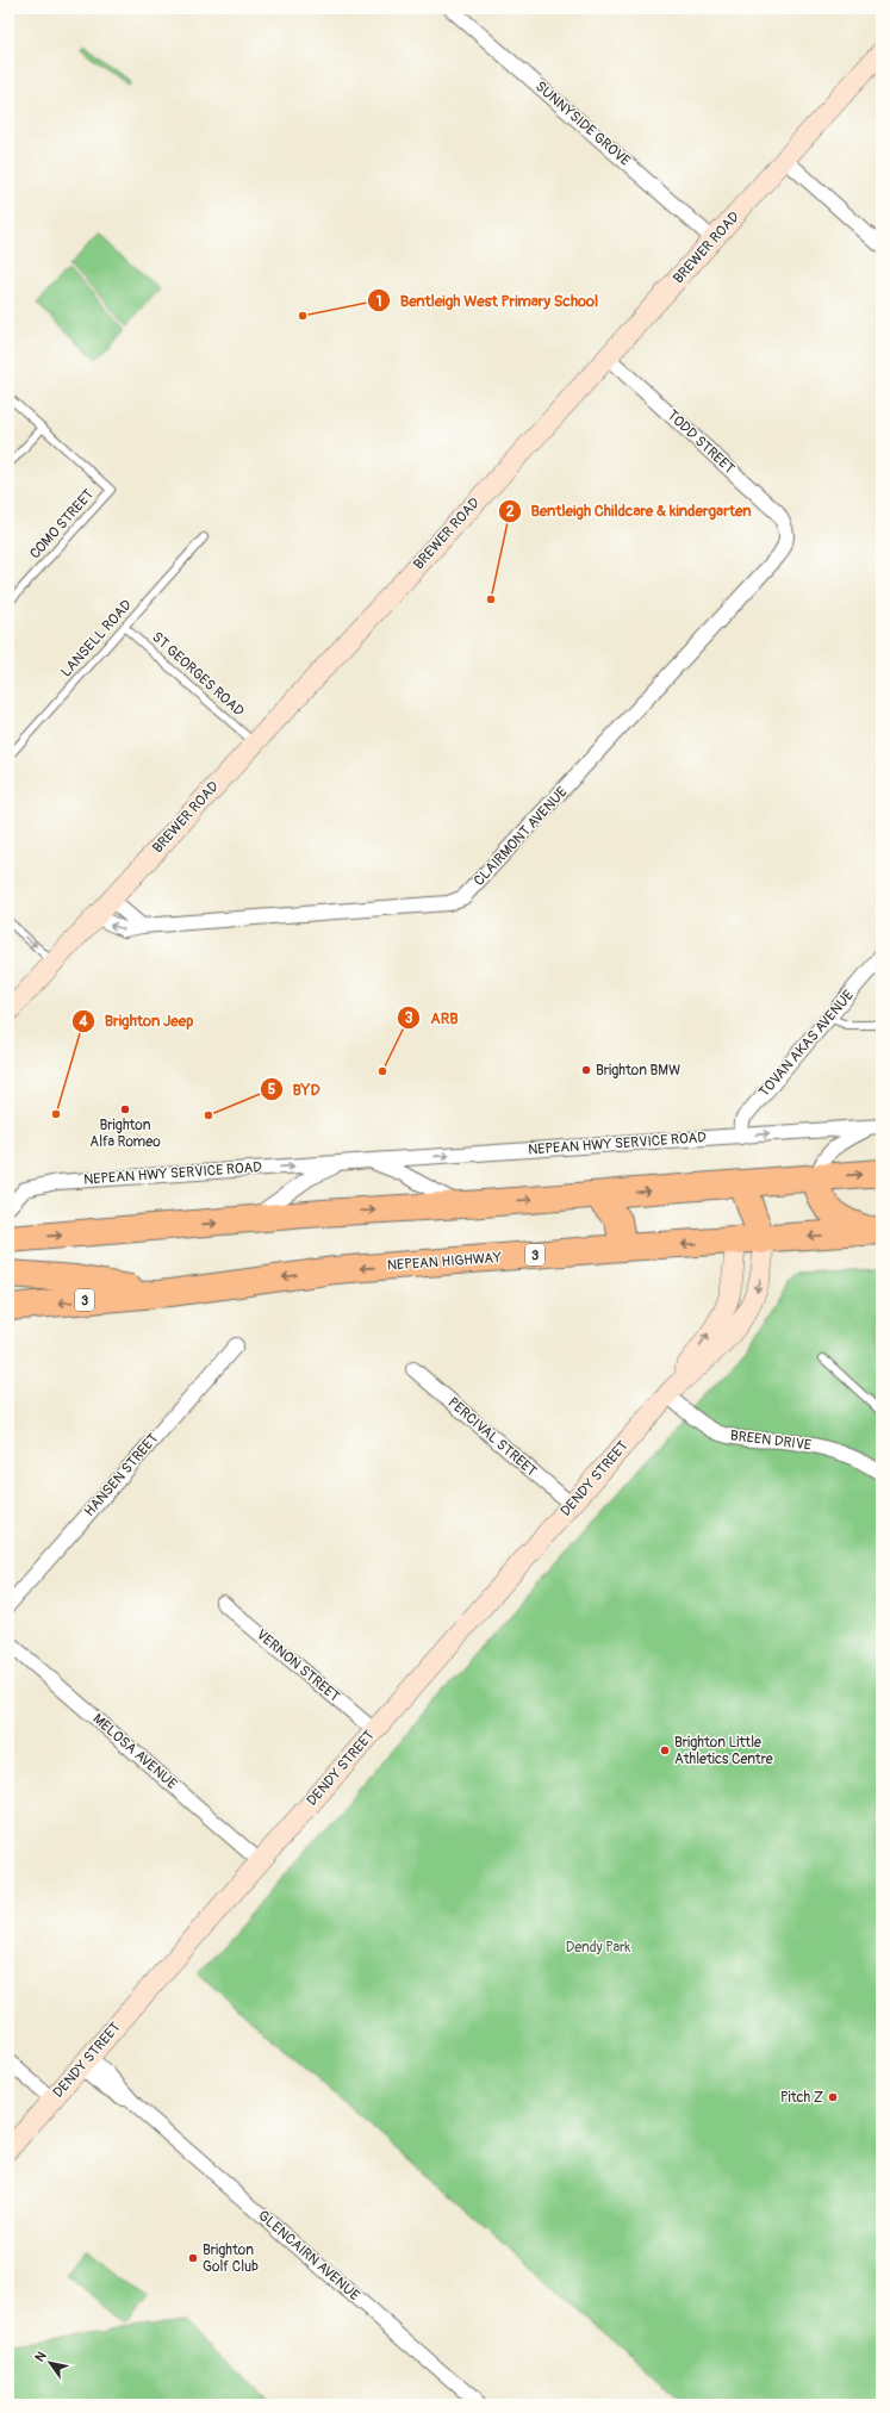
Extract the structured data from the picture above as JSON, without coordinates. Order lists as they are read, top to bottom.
{
  "streets": {
    "highway": ["3", "NEPEAN HIGHWAY"],
    "street": [
      "SUNNYSIDE GROVE",
      "BREWER ROAD",
      "TODD STREET",
      "CLAIRMONT AVENUE",
      "TOVAN AKAS AVENUE",
      "NEPEAN HWY SERVICE ROAD",
      "PERCIVAL STREET",
      "BREEN DRIVE",
      "HANSEN STREET",
      "DENDY STREET",
      "VERNON STREET",
      "MELOSA AVENUE",
      "GLENCAIRN AVENUE"
    ],
    "lane": ["COMO STREET", "LANSELL ROAD", "ST GEORGES ROAD"]
  },
  "crossings": [
    ["SUNNYSIDE GROVE", "BREWER ROAD"],
    ["BREWER ROAD", "TODD STREET"],
    ["BREWER ROAD", "ST GEORGES ROAD"],
    ["BREWER ROAD", "CLAIRMONT AVENUE"],
    ["TODD STREET", "CLAIRMONT AVENUE"],
    ["LANSELL ROAD", "ST GEORGES ROAD"],
    ["TOVAN AKAS AVENUE", "NEPEAN HWY SERVICE ROAD"],
    ["NEPEAN HIGHWAY", "DENDY STREET"],
    ["PERCIVAL STREET", "DENDY STREET"],
    ["BREEN DRIVE", "DENDY STREET"],
    ["DENDY STREET", "VERNON STREET"],
    ["DENDY STREET", "MELOSA AVENUE"],
    ["DENDY STREET", "GLENCAIRN AVENUE"]
  ],
  "one_way": ["NEPEAN HWY SERVICE ROAD"],
  "parks": ["Dendy Park"],
  "places": [
    "Bentleigh West Primary School",
    "Bentleigh Childcare & kindergarten",
    "Brighton BMW",
    "ARB",
    "Brighton Alfa Romeo",
    "Brighton Jeep",
    "BYD",
    "Brighton Little Athletics Centre",
    "Pitch Z",
    "Brighton Golf Club"
  ],
  "north": "top left"
}
